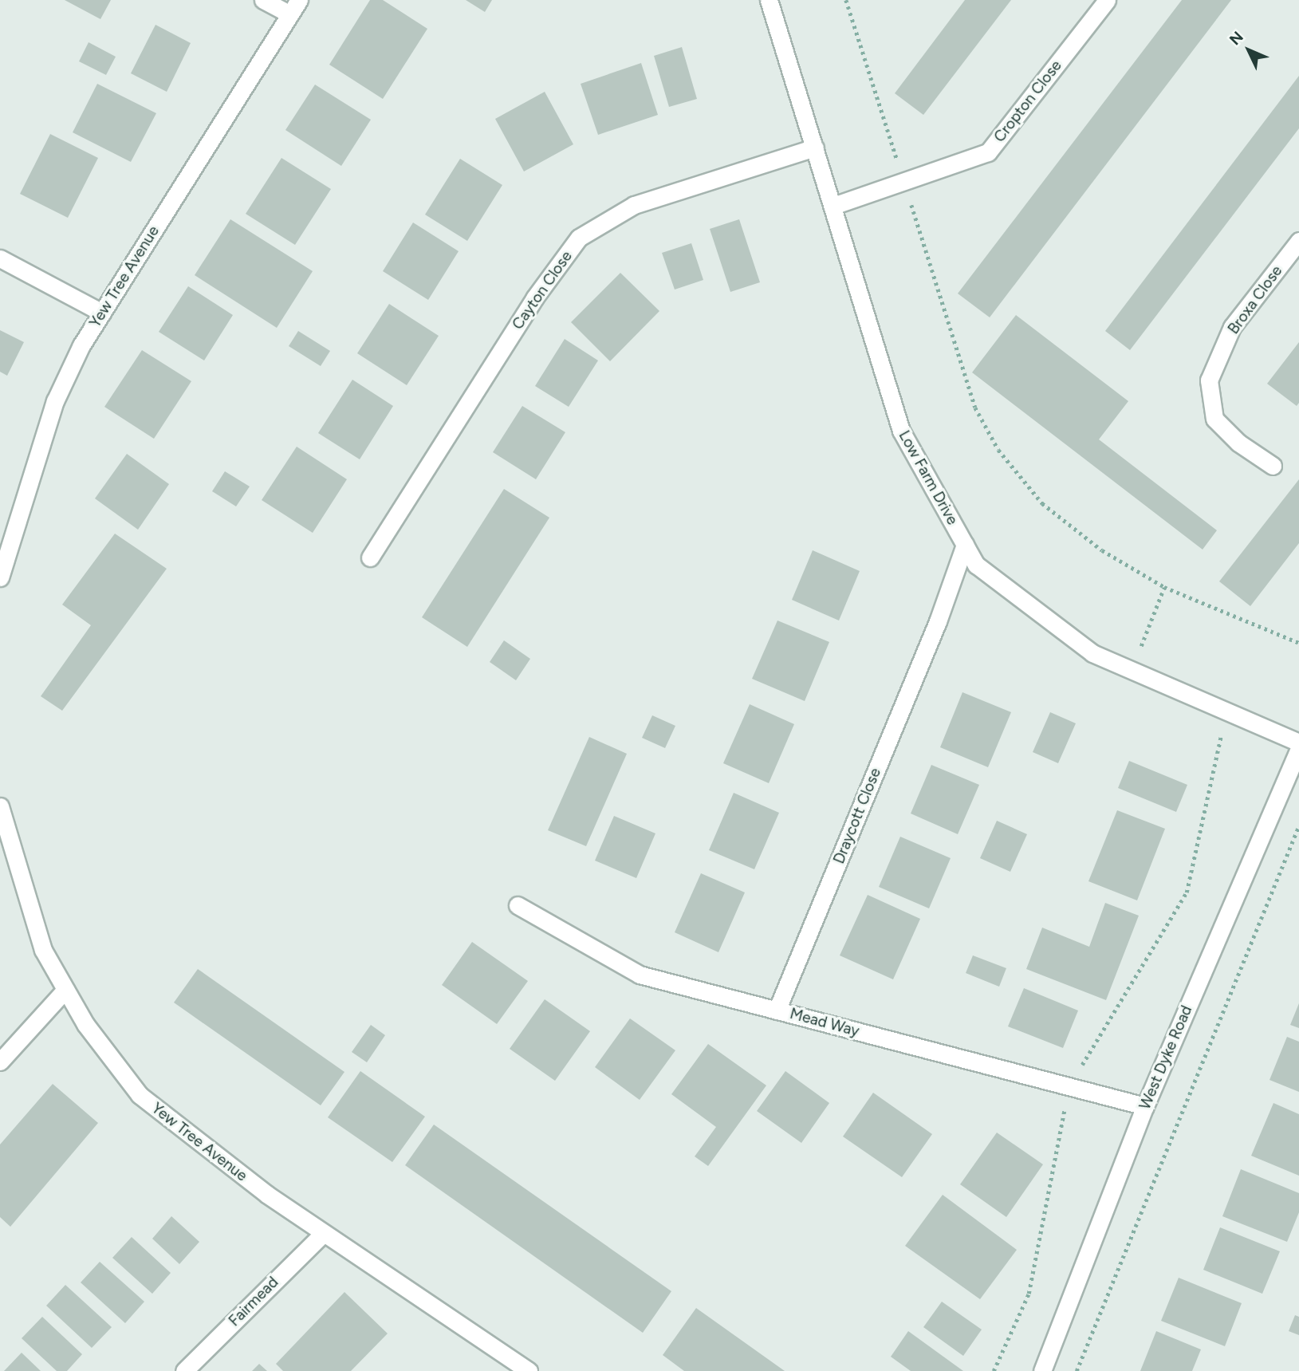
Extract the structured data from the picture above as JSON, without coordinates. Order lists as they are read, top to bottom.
{
  "streets": {
    "street": [
      "Cropton Close",
      "Yew Tree Avenue",
      "Cayton Close",
      "Broxa Close",
      "Low Farm Drive",
      "Draycott Close",
      "Mead Way",
      "West Dyke Road",
      "Fairmead"
    ]
  },
  "crossings": [
    ["Cropton Close", "Low Farm Drive"],
    ["Yew Tree Avenue", "Fairmead"],
    ["Cayton Close", "Low Farm Drive"],
    ["Low Farm Drive", "Draycott Close"],
    ["Draycott Close", "Mead Way"],
    ["Mead Way", "West Dyke Road"]
  ],
  "north": "top left"
}
